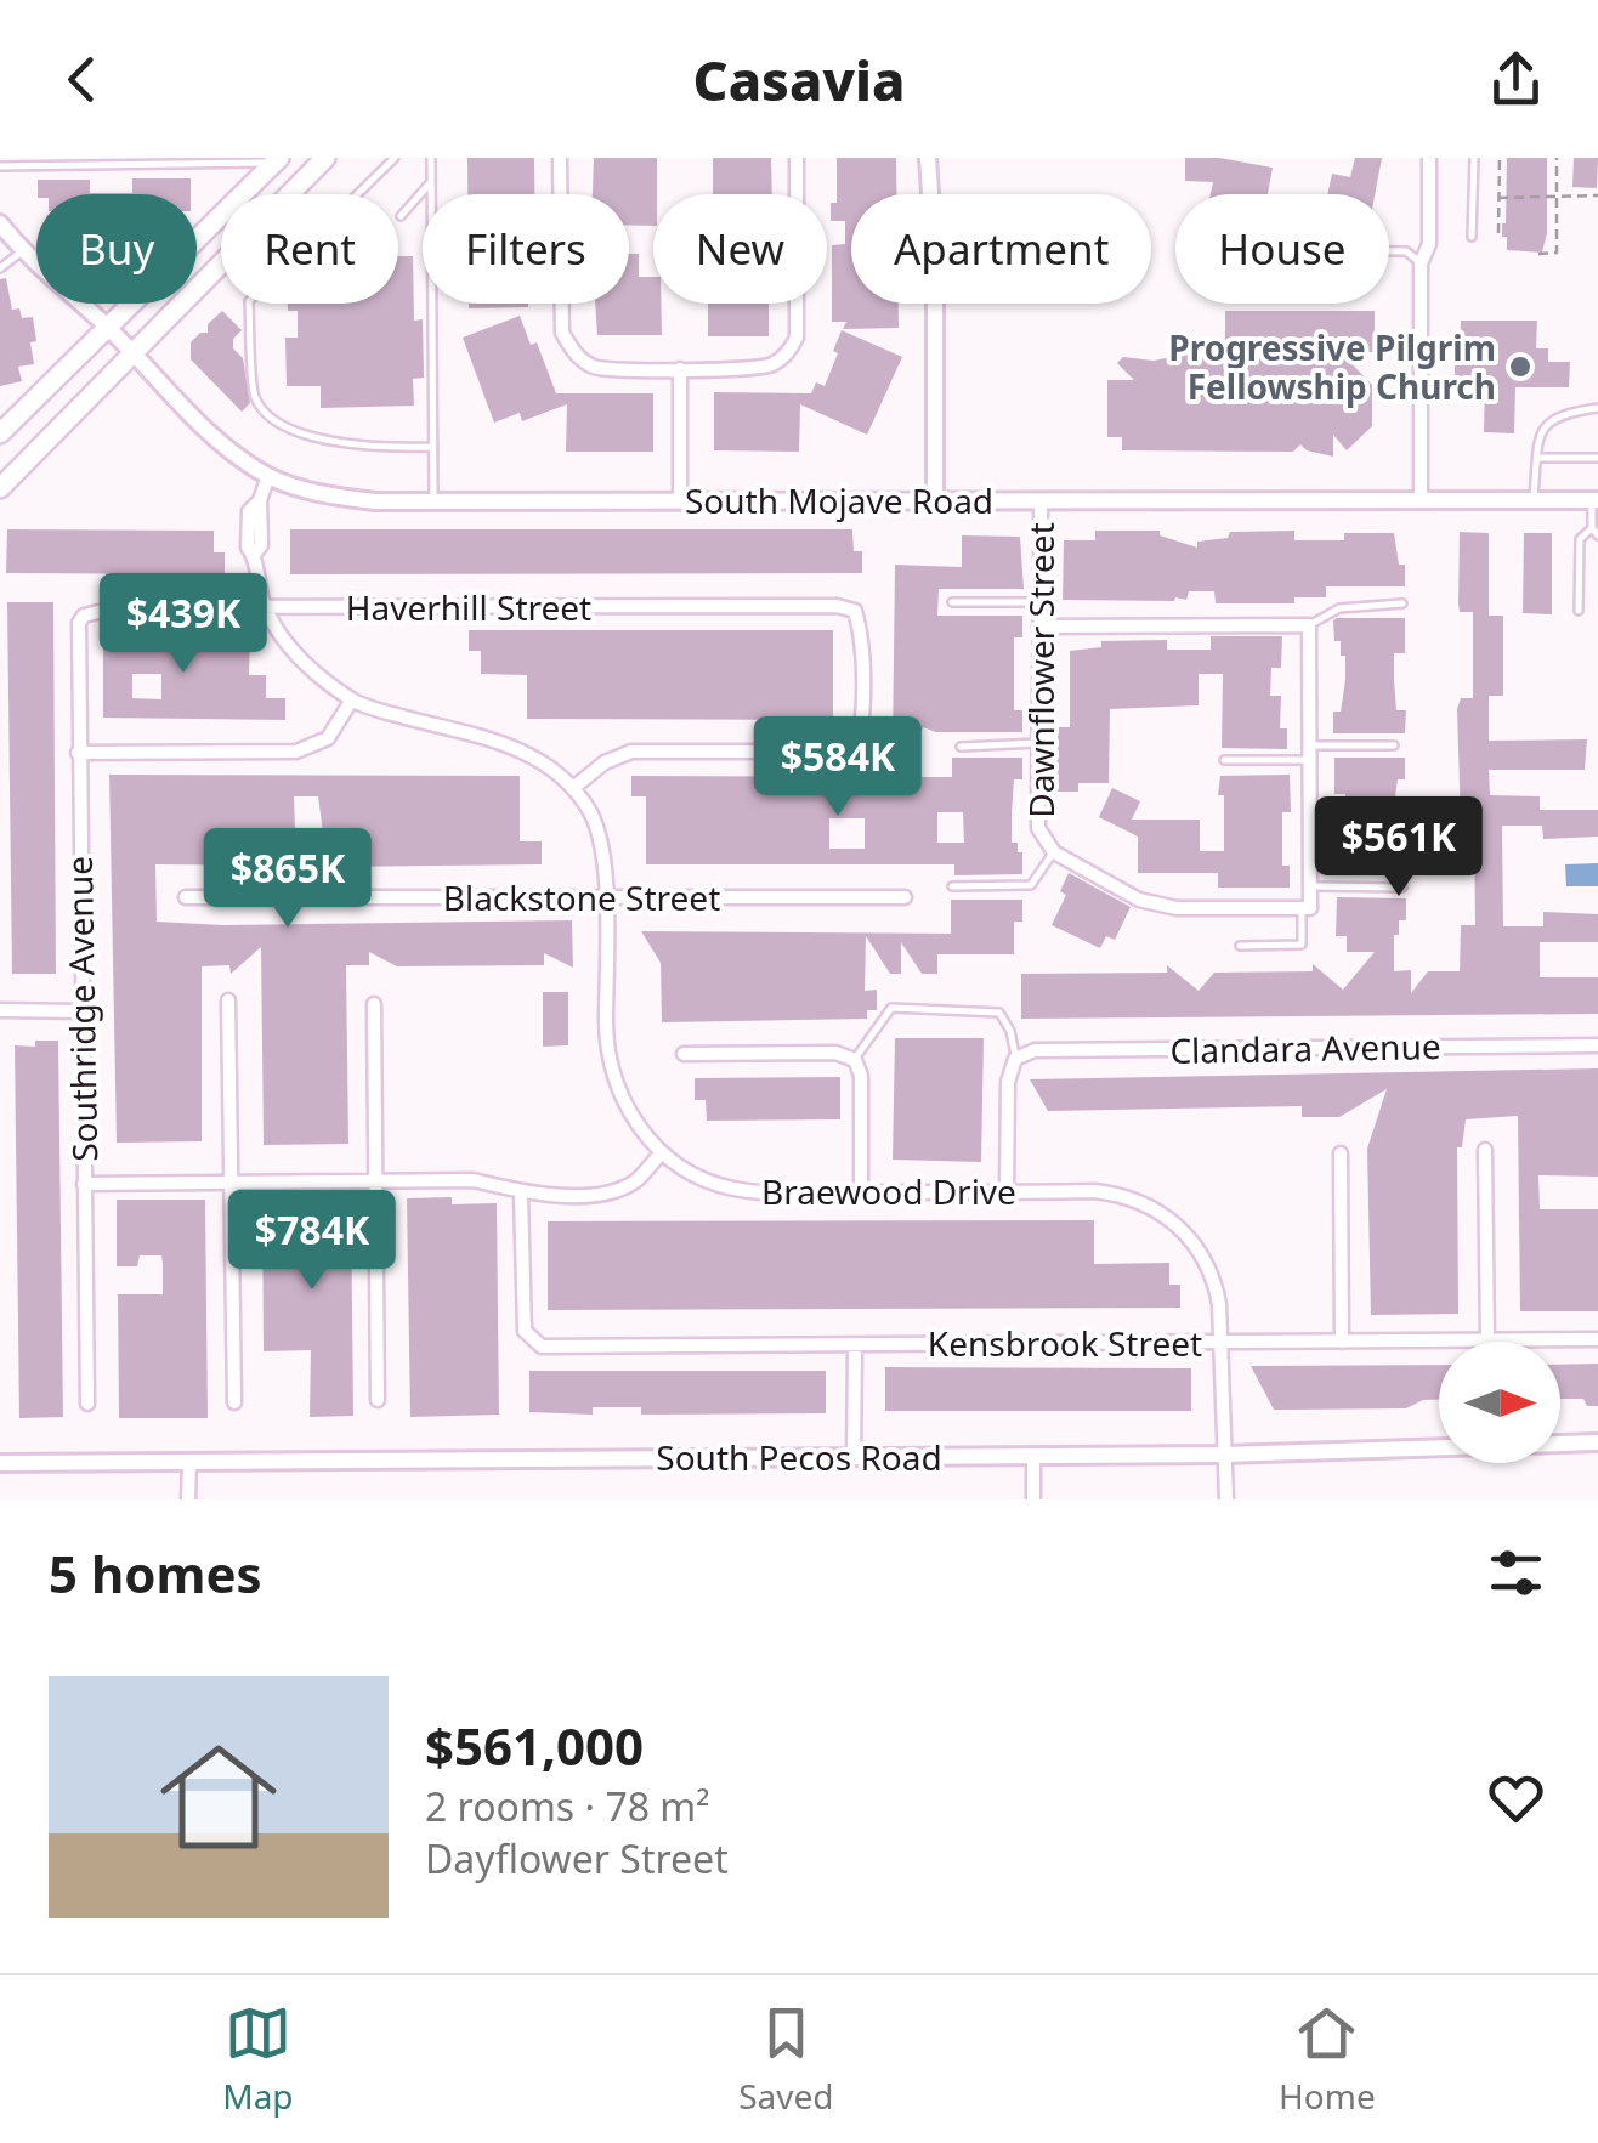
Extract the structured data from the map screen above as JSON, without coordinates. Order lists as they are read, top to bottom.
{
  "streets": {
    "street": [
      "South Mojave Road",
      "Haverhill Street",
      "Dawnflower Street",
      "Blackstone Street",
      "Southridge Avenue",
      "Clandara Avenue",
      "Braewood Drive",
      "Kensbrook Street",
      "South Pecos Road"
    ]
  },
  "crossings": [
    ["South Mojave Road", "Dawnflower Street"],
    ["South Mojave Road", "Braewood Drive"],
    ["Haverhill Street", "Southridge Avenue"],
    ["Haverhill Street", "Braewood Drive"],
    ["Blackstone Street", "Braewood Drive"],
    ["Braewood Drive", "Kensbrook Street"],
    ["Braewood Drive", "South Pecos Road"]
  ],
  "places": ["Progressive Pilgrim Fellowship Church"],
  "north": "right",
  "page": {
    "header": "Casavia",
    "chip": [
      "Buy",
      "Rent",
      "Filters",
      "New",
      "Apartment",
      "House"
    ],
    "price": [
      "$439K",
      "$584K",
      "$561K",
      "$865K",
      "$784K"
    ],
    "heading": "5 homes",
    "list": [
      {
        "name": "$561,000",
        "note": "2 rooms · 78 m² · Dayflower Street"
      }
    ],
    "tabs": ["Map", "Saved", "Home"]
  }
}
